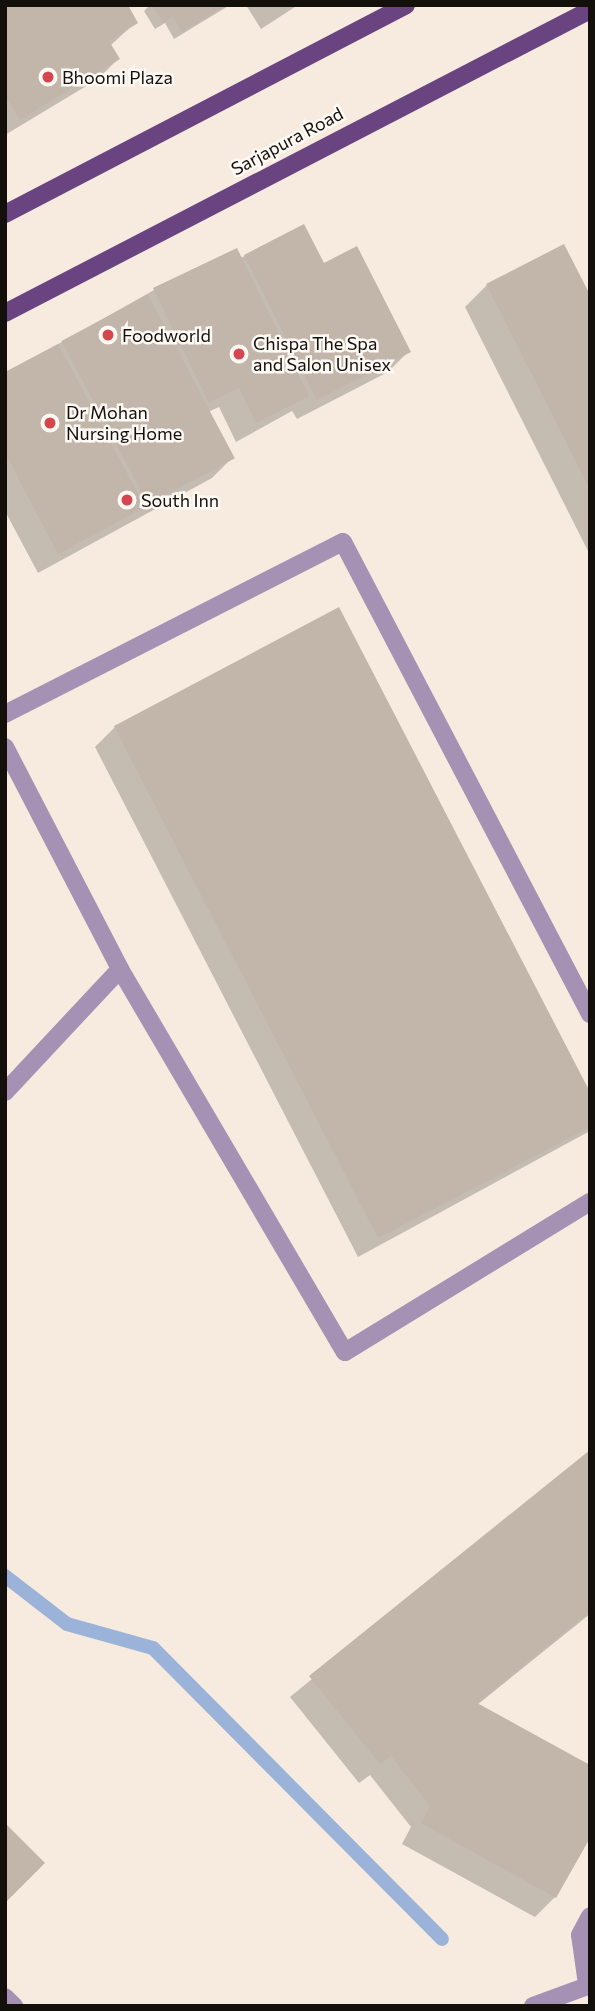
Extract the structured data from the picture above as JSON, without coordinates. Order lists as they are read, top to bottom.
{
  "streets": {
    "main road": ["Sarjapura Road"]
  },
  "places": [
    "Bhoomi Plaza",
    "Foodworld",
    "Chispa The Spa and Salon Unisex",
    "Dr Mohan Nursing Home",
    "South Inn"
  ]
}
